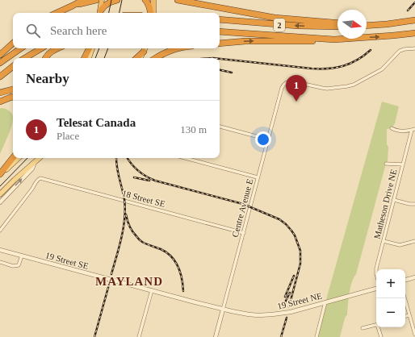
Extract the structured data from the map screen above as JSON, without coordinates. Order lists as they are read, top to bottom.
{
  "streets": {
    "highway": ["2"],
    "street": [
      "18 Street SE",
      "Matheson Drive NE",
      "Centre Avenue E",
      "19 Street SE",
      "19 Street NE"
    ]
  },
  "crossings": [
    ["18 Street SE", "Centre Avenue E"],
    ["Centre Avenue E", "19 Street SE"],
    ["Centre Avenue E", "19 Street NE"],
    ["19 Street SE", "19 Street NE"]
  ],
  "districts": ["MAYLAND"],
  "north": "right",
  "page": {
    "search": "Search here",
    "heading": "Nearby",
    "pins": "1",
    "list": [
      {
        "mark": "1",
        "name": "Telesat Canada",
        "note": "Place",
        "value": "130 m"
      }
    ],
    "map_buttons": ["+", "−"]
  }
}
